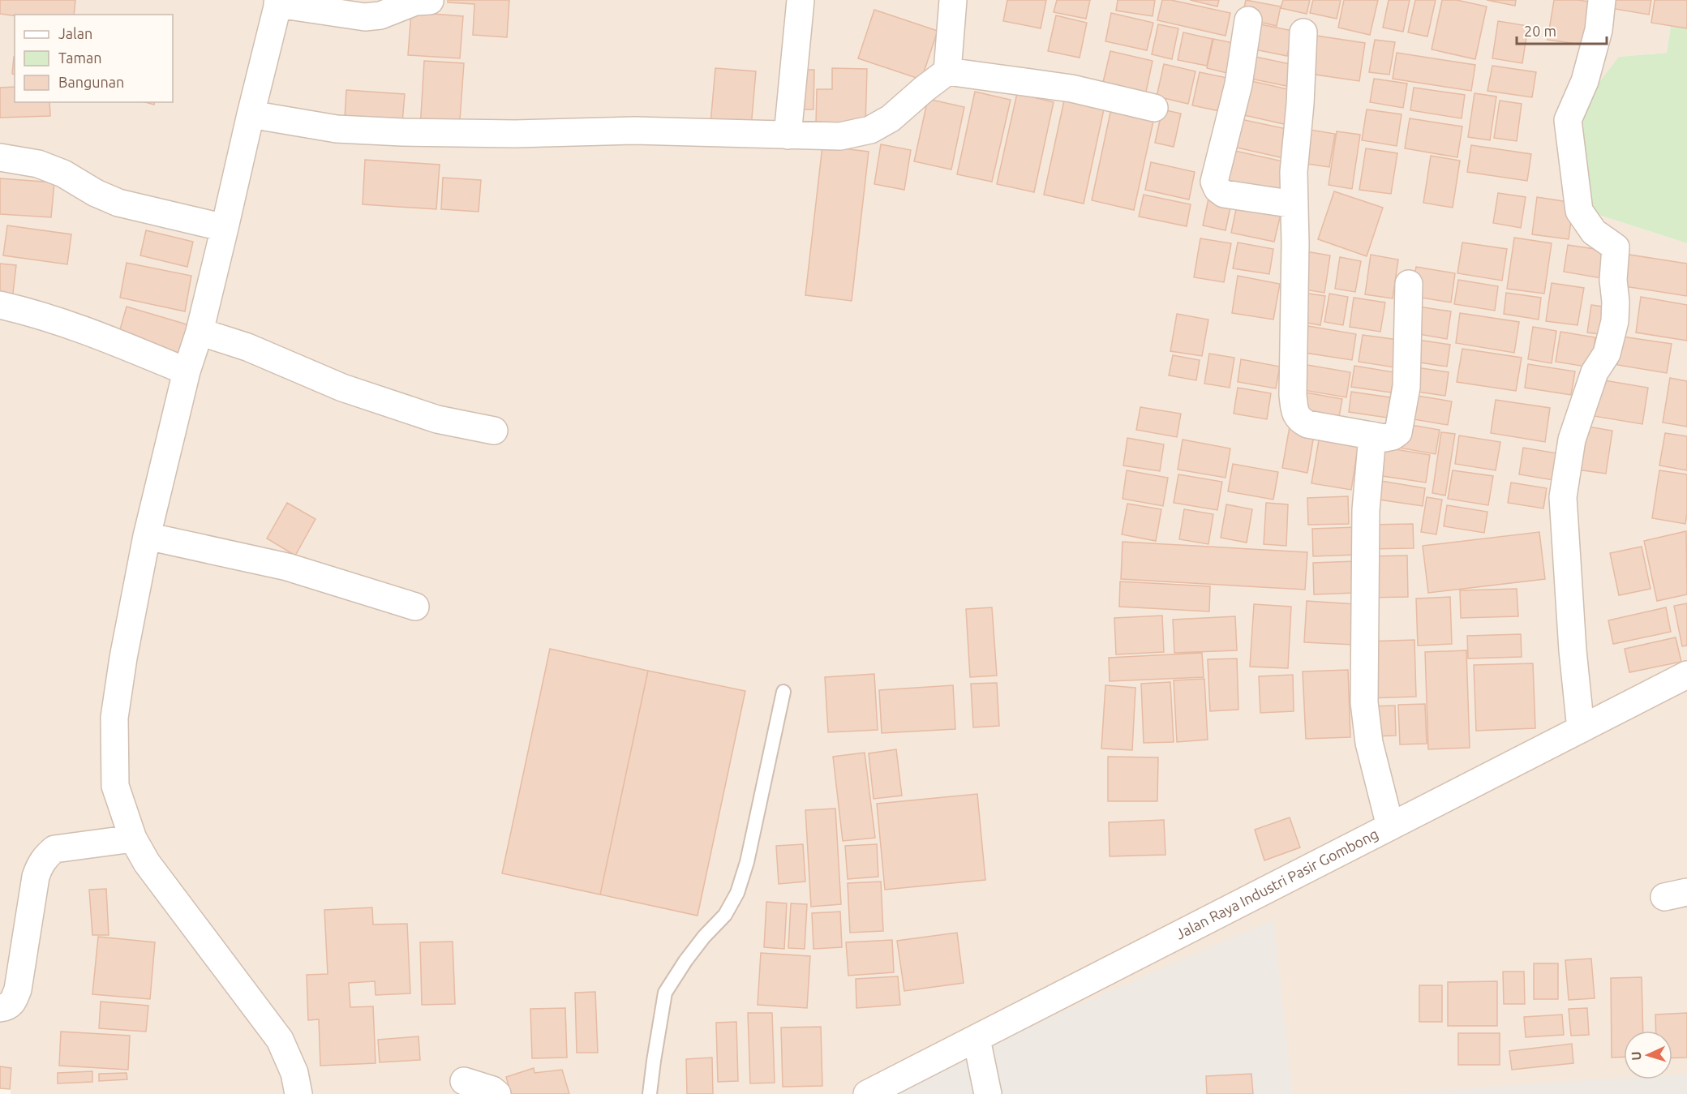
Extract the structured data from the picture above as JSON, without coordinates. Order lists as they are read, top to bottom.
{
  "streets": {
    "street": ["Jalan Raya Industri Pasir Gombong"]
  },
  "legend": ["Jalan", "Taman", "Bangunan"],
  "scale_bar": "20 m",
  "north": "left"
}
